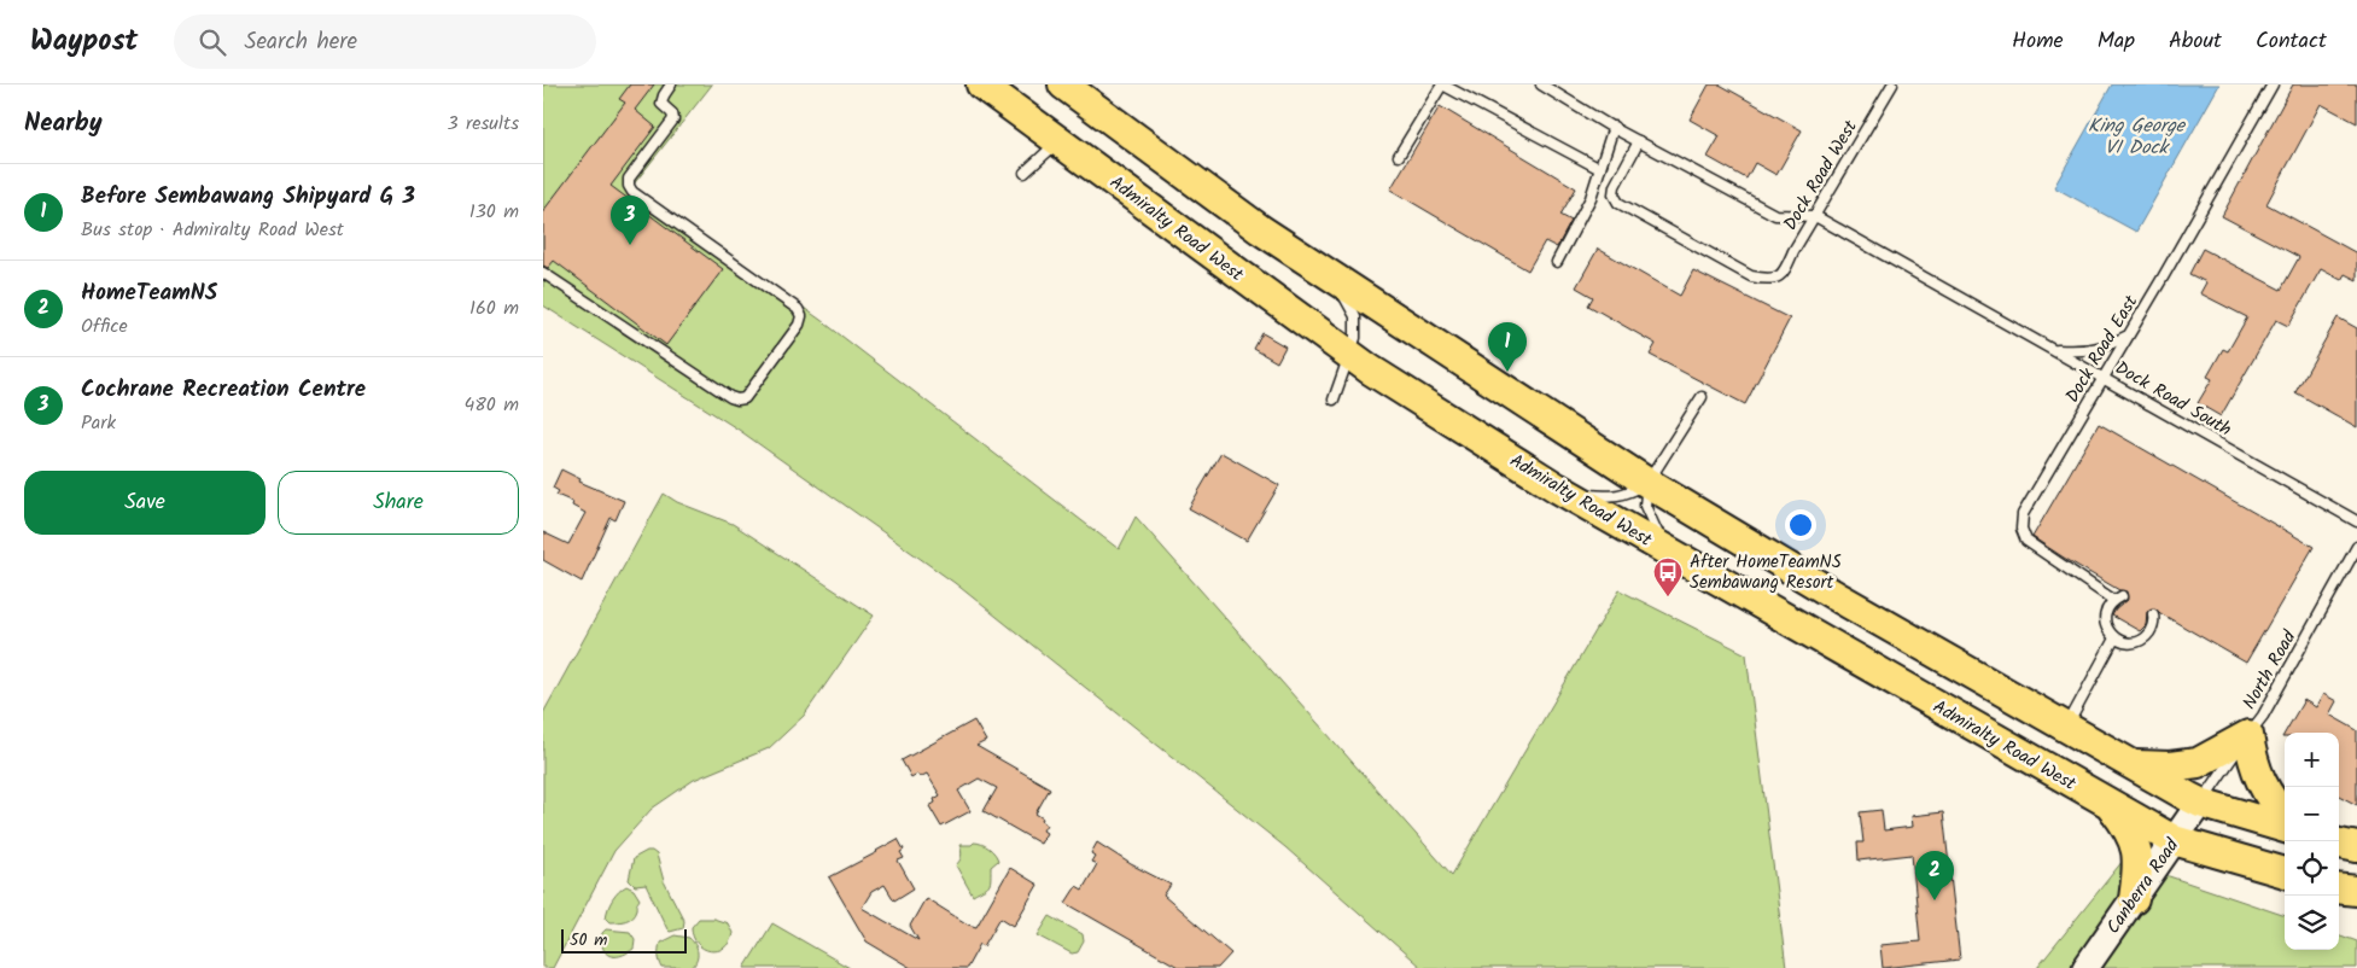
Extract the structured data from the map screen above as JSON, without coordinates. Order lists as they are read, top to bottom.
{
  "streets": {
    "main road": ["Admiralty Road West", "Canberra Road"],
    "lane": [
      "Dock Road West",
      "Dock Road East",
      "Dock Road South",
      "North Road"
    ]
  },
  "crossings": [
    ["Dock Road West", "Dock Road South"],
    ["Admiralty Road West", "Canberra Road"],
    ["Dock Road East", "Dock Road South"],
    ["North Road", "Canberra Road"]
  ],
  "water": ["King George VI Dock"],
  "places": {
    "bus stop": ["After HomeTeamNS Sembawang Resort"]
  },
  "scale_bar": "50 m",
  "page": {
    "header": "Waypost",
    "search": "Search here",
    "nav": [
      "Home",
      "Map",
      "About",
      "Contact"
    ],
    "heading": ["Nearby", "3 results"],
    "list": [
      {
        "mark": "1",
        "name": "Before Sembawang Shipyard G 3",
        "note": "Bus stop · Admiralty Road West",
        "value": "130 m"
      },
      {
        "mark": "2",
        "name": "HomeTeamNS",
        "note": "Office",
        "value": "160 m"
      },
      {
        "mark": "3",
        "name": "Cochrane Recreation Centre",
        "note": "Park",
        "value": "480 m"
      }
    ],
    "pins": ["3", "1", "2"],
    "buttons": ["Save", "Share"],
    "map_buttons": ["+", "−"],
    "scale": "50 m"
  }
}
